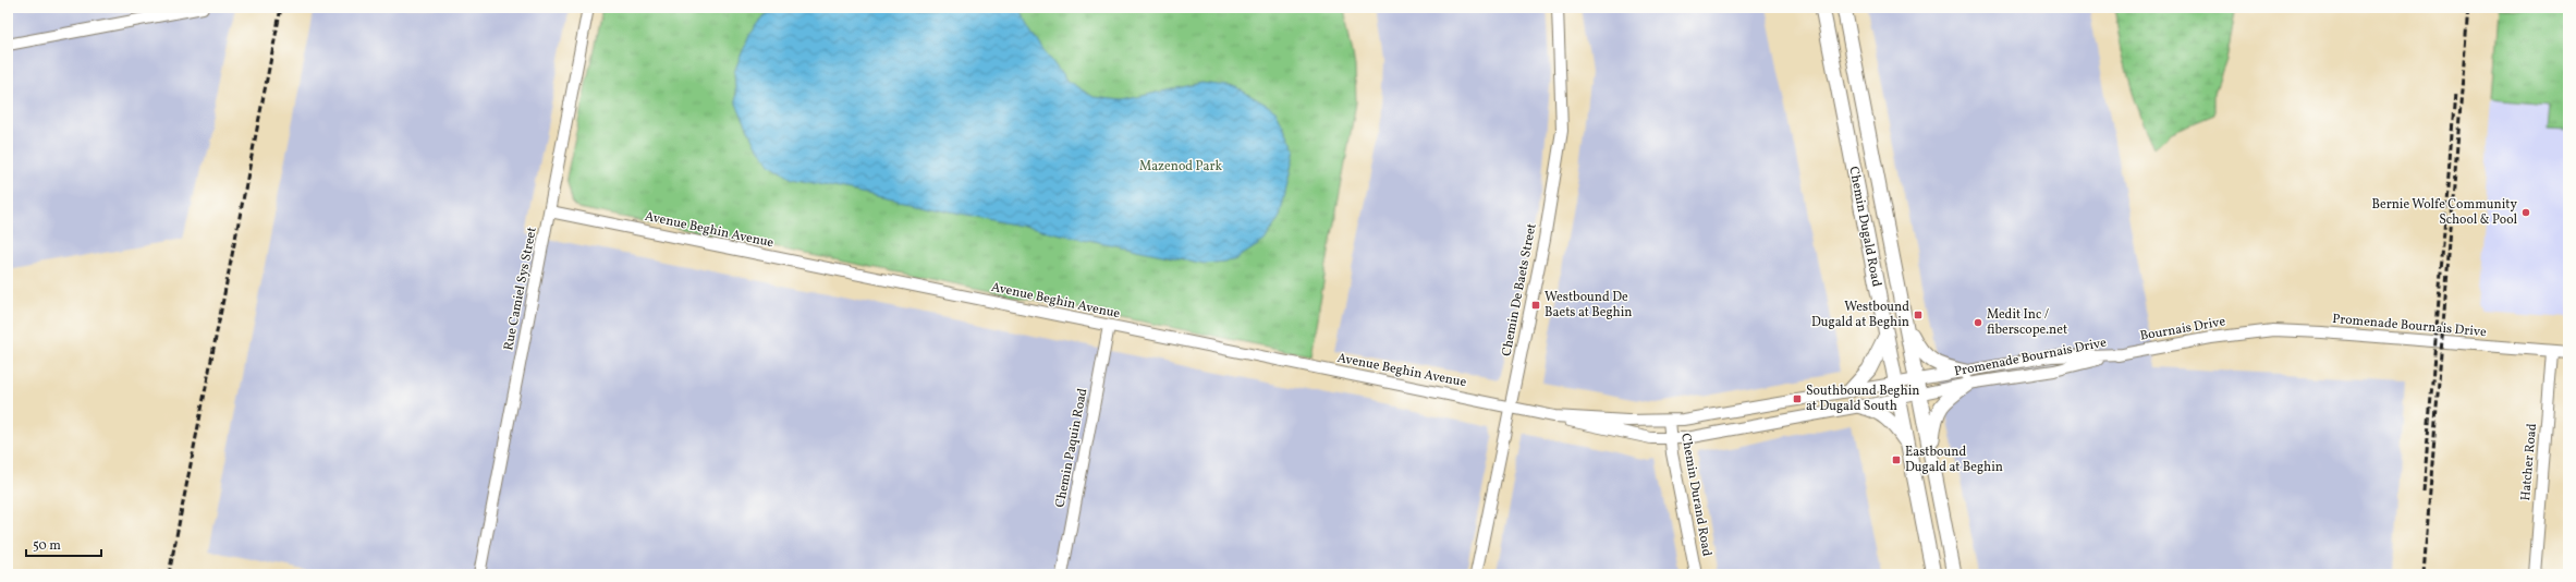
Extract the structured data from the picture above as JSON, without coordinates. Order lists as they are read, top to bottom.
{
  "streets": {
    "main road": ["Chemin Dugald Road"],
    "street": [
      "Avenue Beghin Avenue",
      "Rue Camiel Sys Street",
      "Chemin De Baets Street",
      "Promenade Bournais Drive",
      "Bournais Drive",
      "Chemin Paquin Road",
      "Hatcher Road",
      "Chemin Durand Road"
    ]
  },
  "crossings": [
    ["Chemin Dugald Road", "Avenue Beghin Avenue"],
    ["Chemin Dugald Road", "Promenade Bournais Drive"],
    ["Avenue Beghin Avenue", "Rue Camiel Sys Street"],
    ["Avenue Beghin Avenue", "Chemin De Baets Street"],
    ["Avenue Beghin Avenue", "Promenade Bournais Drive"],
    ["Avenue Beghin Avenue", "Chemin Paquin Road"],
    ["Avenue Beghin Avenue", "Chemin Durand Road"],
    ["Promenade Bournais Drive", "Bournais Drive"],
    ["Promenade Bournais Drive", "Hatcher Road"]
  ],
  "parks": ["Mazenod Park"],
  "places": {
    "other": ["Bernie Wolfe Community School & Pool", "Medit Inc / fiberscope.net"],
    "transit": [
      "Westbound De Baets at Beghin",
      "Westbound Dugald at Beghin",
      "Southbound Beghin at Dugald South",
      "Eastbound Dugald at Beghin"
    ]
  },
  "scale_bar": "50 m"
}
